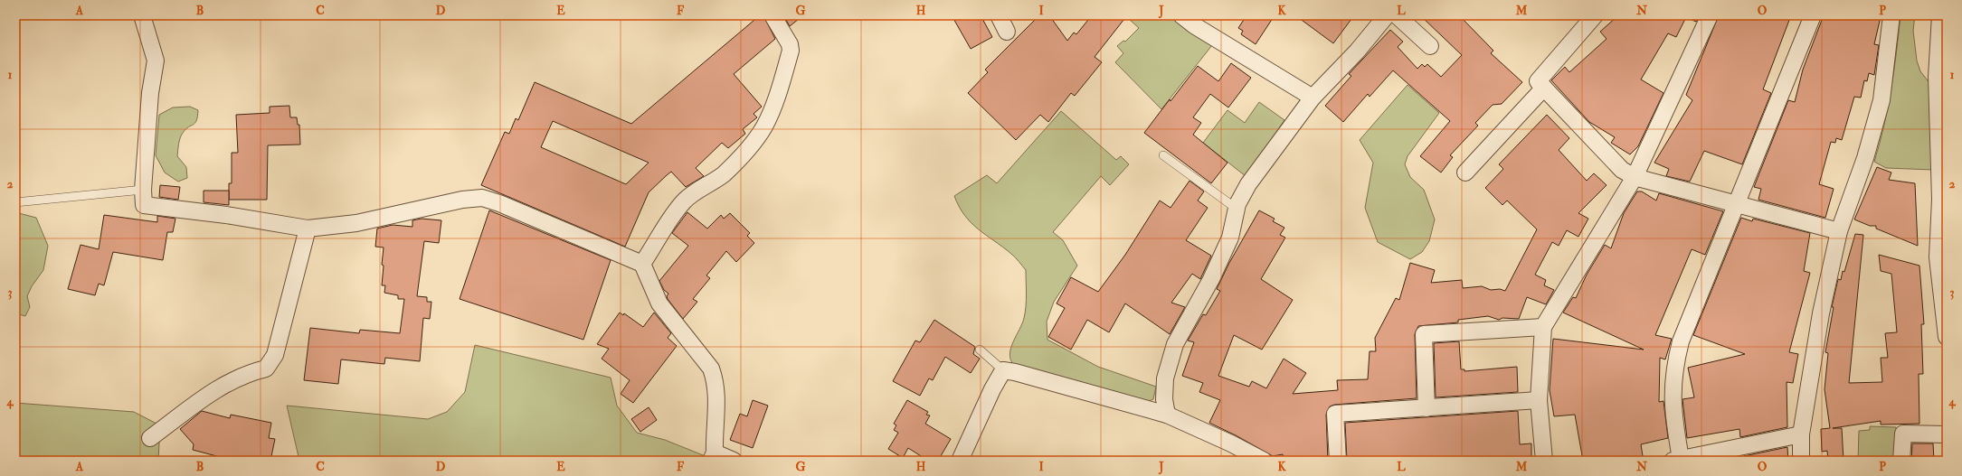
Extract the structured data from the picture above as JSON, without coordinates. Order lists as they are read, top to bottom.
{
  "grid": {
    "columns": [
      "A",
      "B",
      "C",
      "D",
      "E",
      "F",
      "G",
      "H",
      "I",
      "J",
      "K",
      "L",
      "M",
      "N",
      "O",
      "P"
    ],
    "rows": [
      "1",
      "2",
      "3",
      "4"
    ]
  }
}
